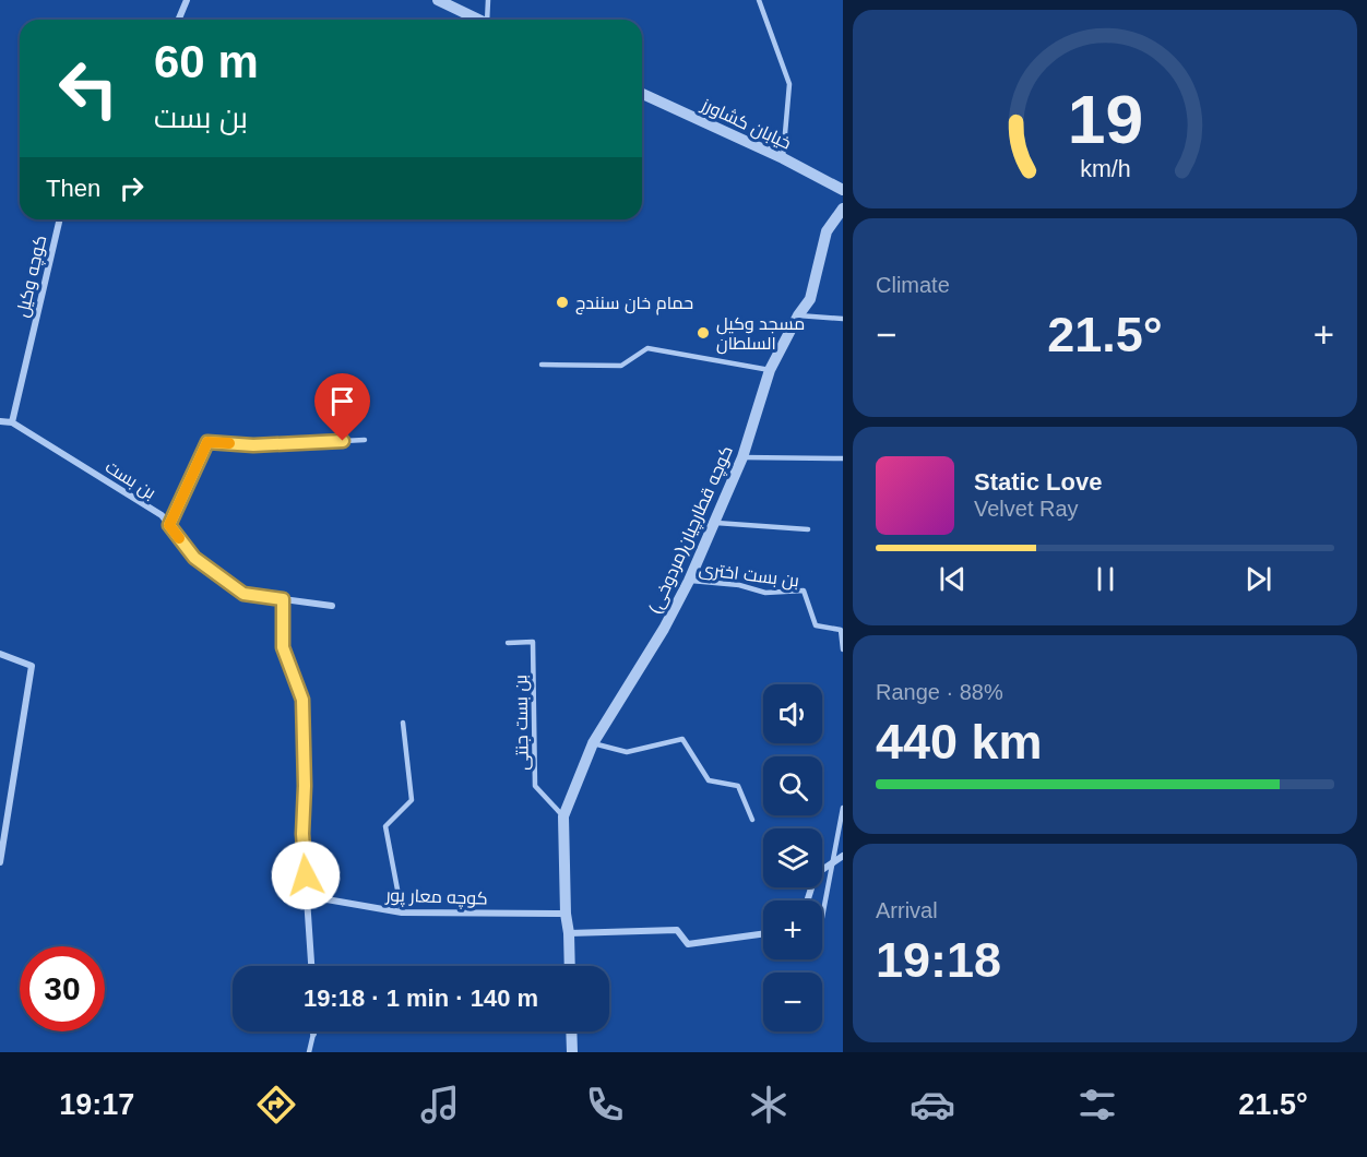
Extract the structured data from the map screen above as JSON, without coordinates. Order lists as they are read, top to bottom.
{
  "streets": {
    "street": [
      "خیابان کشاورز",
      "کوچه وکیل",
      "بن بست",
      "کوچه قطارچیان(مردوخی)",
      "کوچه معار پور"
    ],
    "lane": ["بن بست اختری", "بن بست جنتی"]
  },
  "crossings": [
    ["کوچه وکیل", "بن بست"],
    ["کوچه قطارچیان(مردوخی)", "بن بست اختری"],
    ["کوچه قطارچیان(مردوخی)", "بن بست جنتی"],
    ["کوچه قطارچیان(مردوخی)", "کوچه معار پور"]
  ],
  "places": ["حمام خان سنندج", "مسجد وکیل السلطان"],
  "page": {
    "turn": ["60 m", "بن بست"],
    "then": "Then",
    "tile": [
      "Climate",
      ["Range · 88%", "440 km"],
      ["Arrival", "19:18"]
    ],
    "heat": ["−", "21.5°", "+"],
    "song": ["Static Love", "Velvet Ray"],
    "map_buttons": ["+", "−"],
    "limit": "30",
    "trip": "19:18 · 1 min · 140 m",
    "tabs": ["19:17", "21.5°"],
    "gauge": ["19", "km/h"]
  }
}
